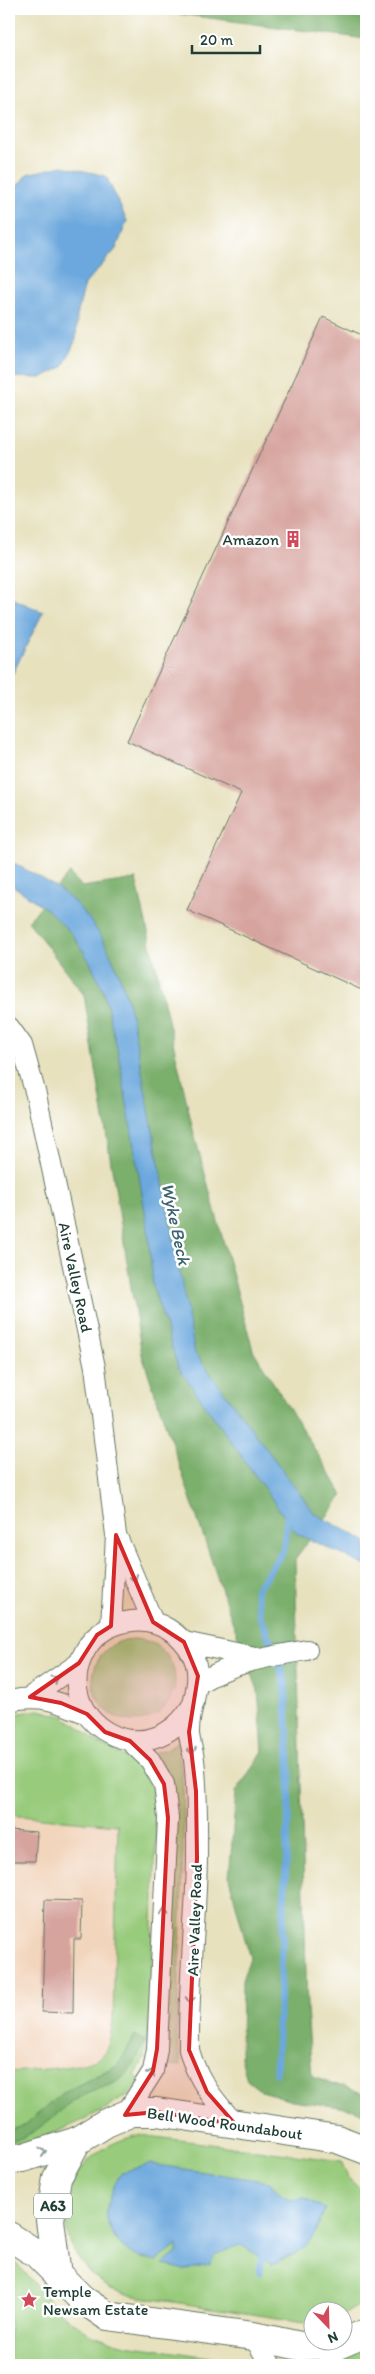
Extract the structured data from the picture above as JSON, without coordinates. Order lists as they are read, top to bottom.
{
  "streets": {
    "highway": ["Bell Wood Roundabout", "A63"],
    "street": ["Aire Valley Road"]
  },
  "crossings": [
    ["Aire Valley Road", "Bell Wood Roundabout"],
    ["Bell Wood Roundabout", "A63"]
  ],
  "water": ["Wyke Beck"],
  "places": {
    "building": ["Amazon"],
    "place": ["Temple Newsam Estate"]
  },
  "scale_bar": "20 m",
  "north": "bottom right"
}
